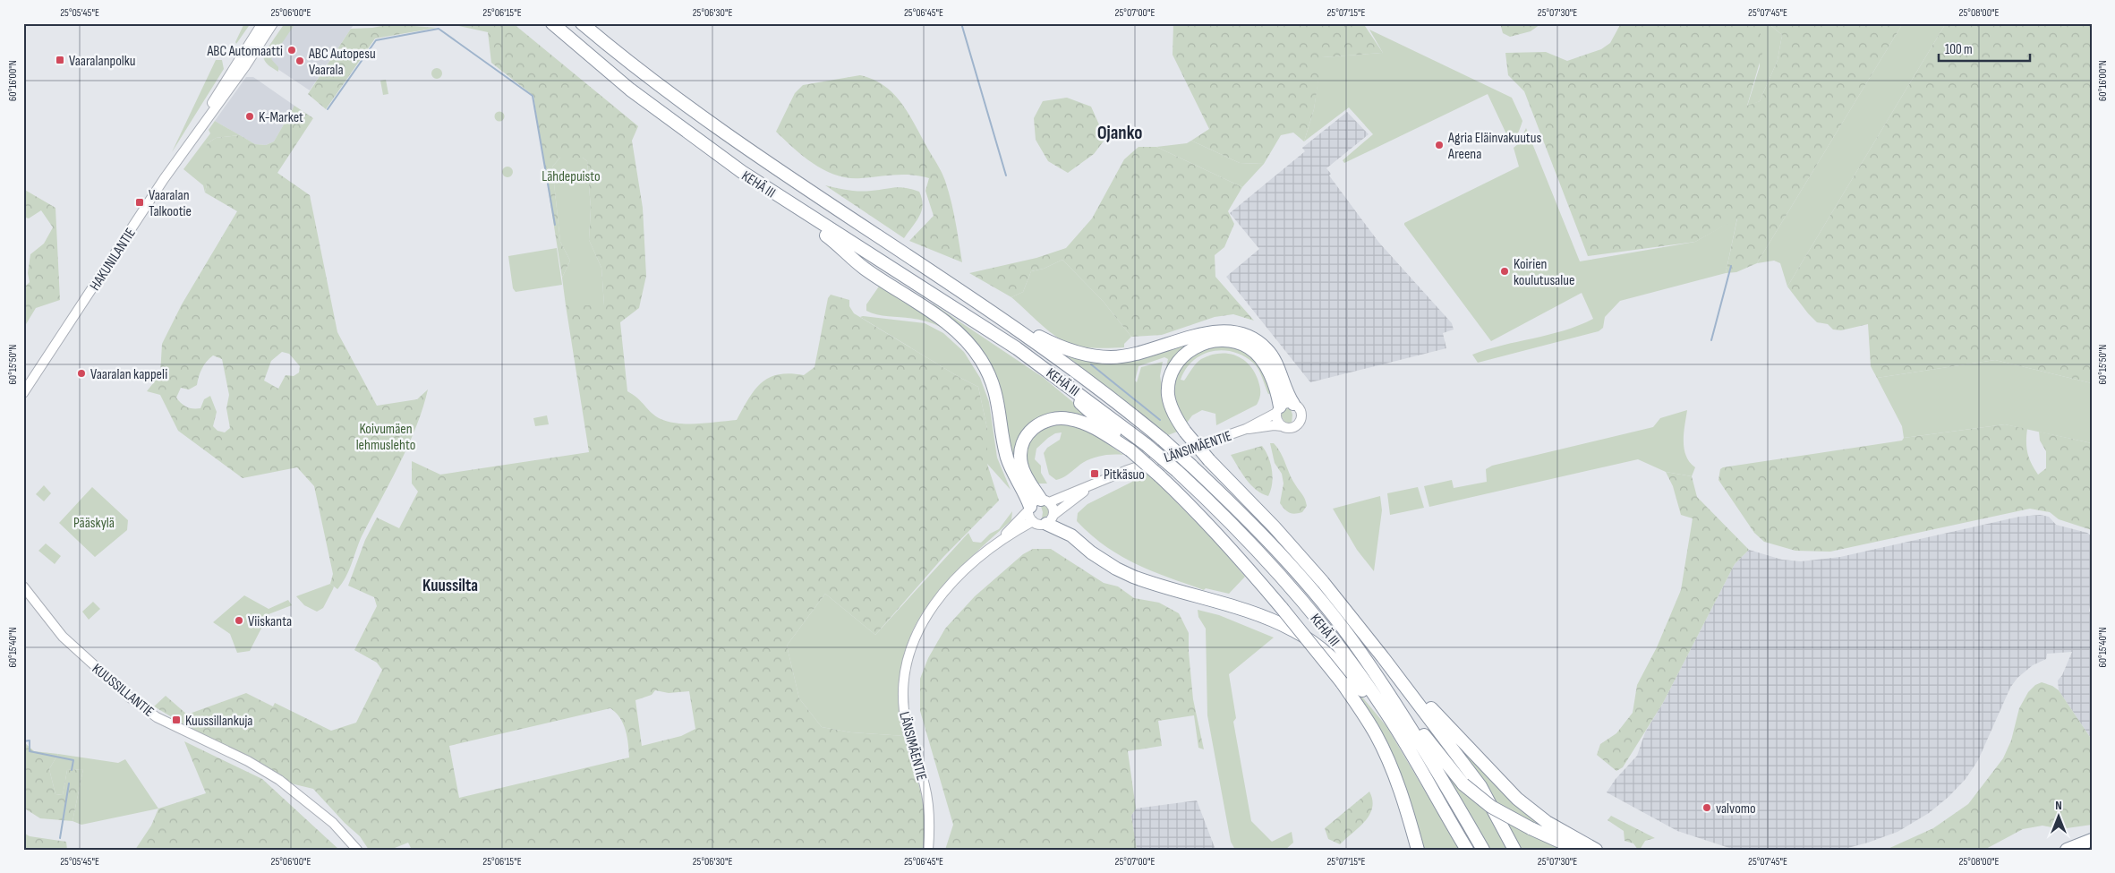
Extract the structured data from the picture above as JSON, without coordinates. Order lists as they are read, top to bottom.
{
  "streets": {
    "highway": ["KEHÄ III"],
    "main road": ["HAKUNILANTIE", "LÄNSIMÄENTIE", "KUUSSILLANTIE"]
  },
  "districts": ["Ojanko", "Kuussilta"],
  "parks": ["Lähdepuisto", "Koivumäen lehmuslehto", "Pääskylä"],
  "places": {
    "other": [
      "ABC Automaatti",
      "ABC Autopesu Vaarala",
      "K-Market",
      "Agria Eläinvakuutus Areena",
      "Koirien koulutusalue",
      "Vaaralan kappeli",
      "Viiskanta",
      "valvomo"
    ],
    "transit": [
      "Vaaralanpolku",
      "Vaaralan Talkootie",
      "Pitkäsuo",
      "Kuussillankuja"
    ]
  },
  "scale_bar": "100 m",
  "north": "top",
  "coordinates": [
    "25°05'45\"E",
    "25°06'00\"E",
    "25°06'15\"E",
    "25°06'30\"E",
    "25°06'45\"E",
    "25°07'00\"E",
    "25°07'15\"E",
    "25°07'30\"E",
    "25°07'45\"E",
    "25°08'00\"E",
    "60°16'00\"N",
    "60°15'50\"N",
    "60°15'40\"N"
  ]
}
